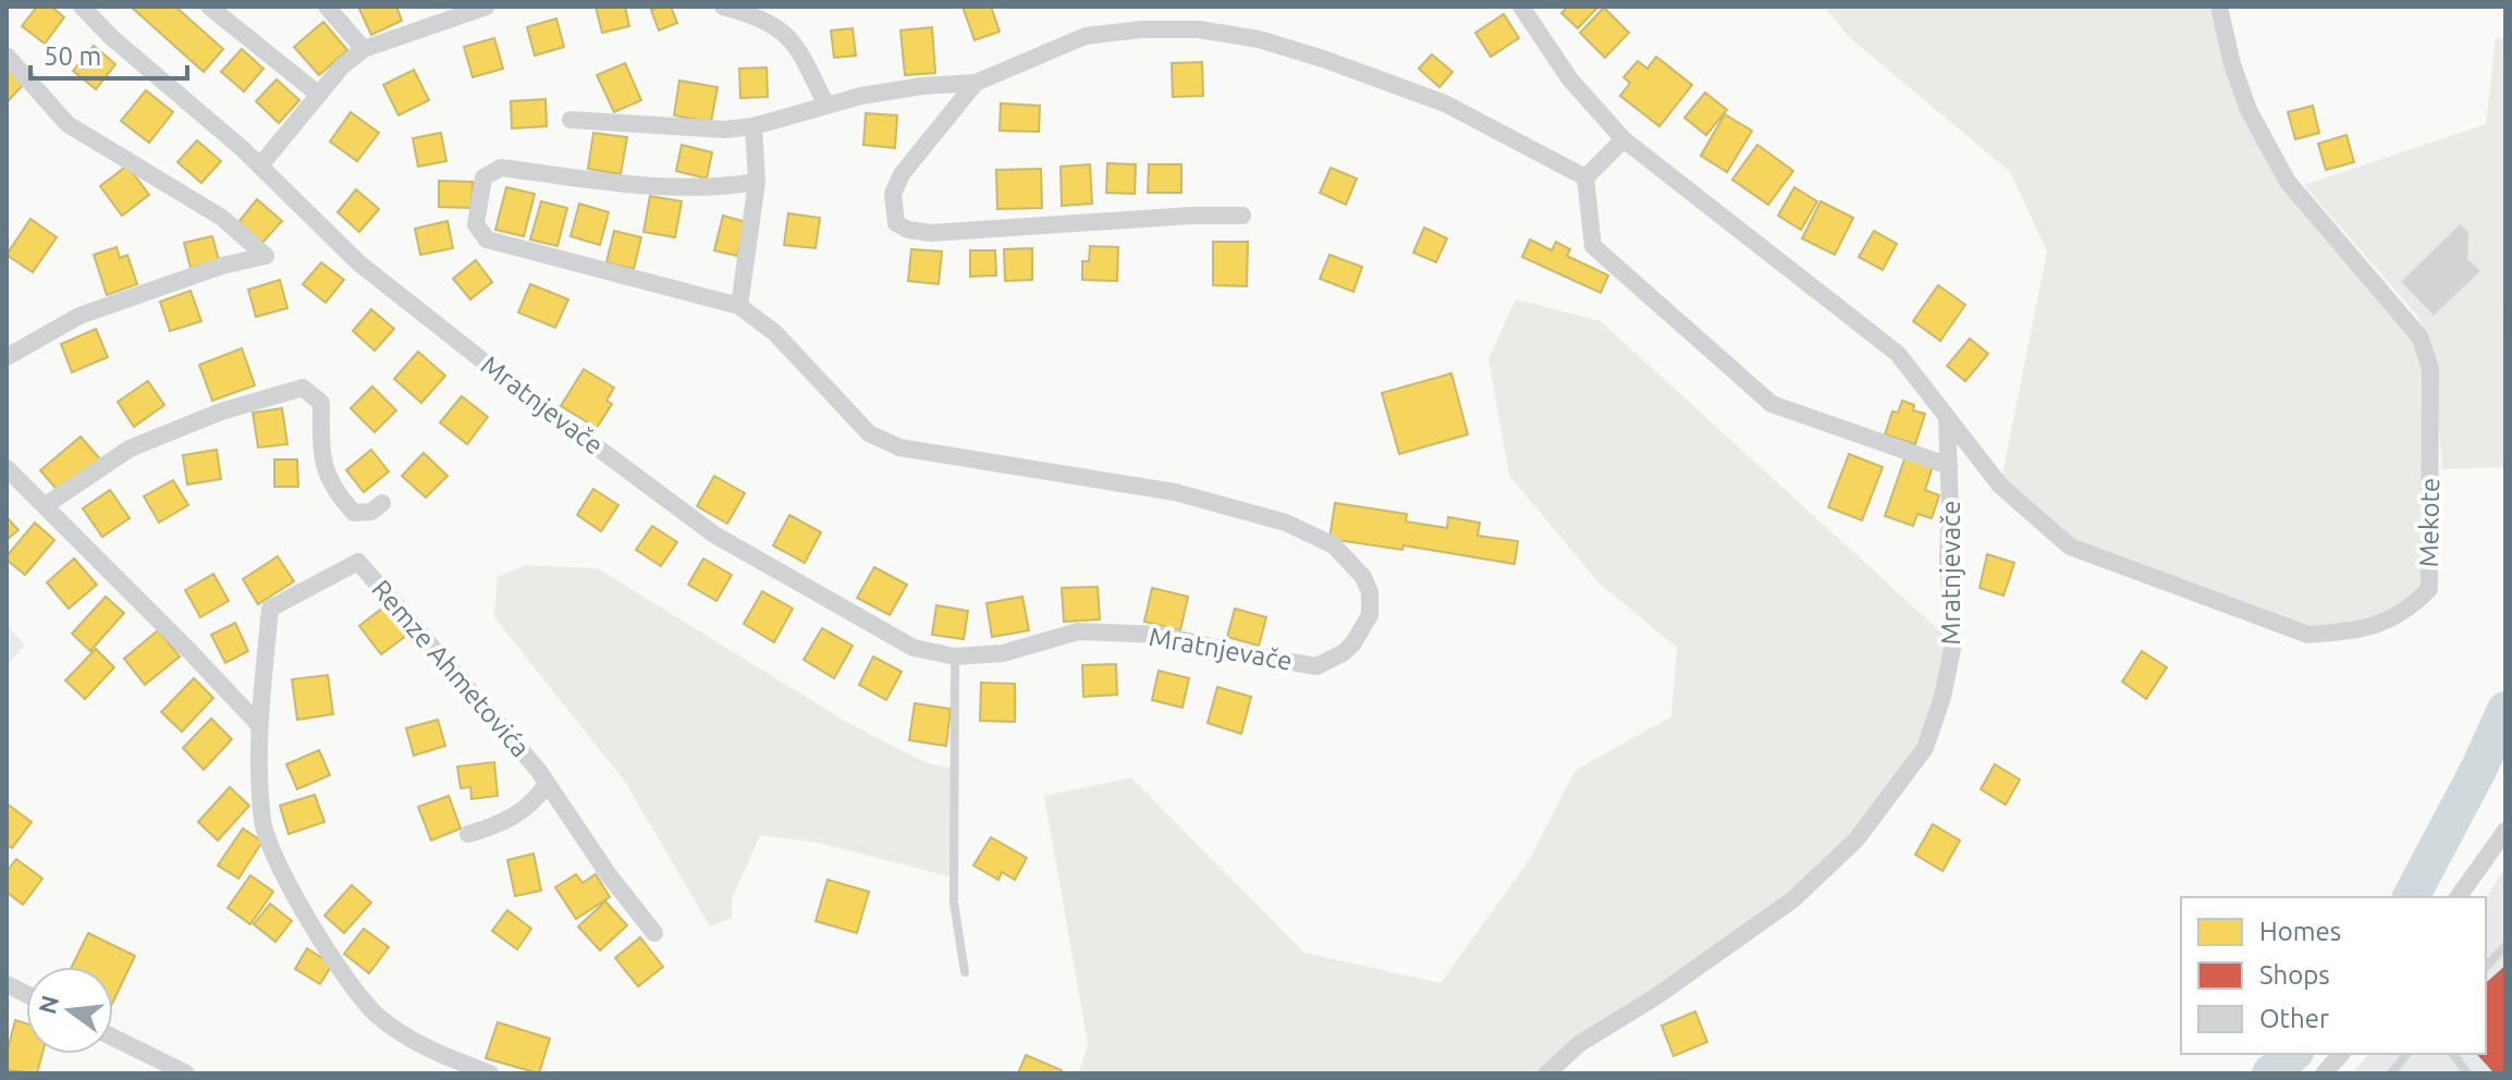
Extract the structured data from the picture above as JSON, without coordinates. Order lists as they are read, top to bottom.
{
  "streets": {
    "street": ["Mratnjevače", "Mekote", "Remze Ahmetovića"]
  },
  "crossings": [
    ["Mratnjevače", "Mekote"]
  ],
  "legend": ["Homes", "Shops", "Other"],
  "scale_bar": "50 m",
  "north": "left"
}
